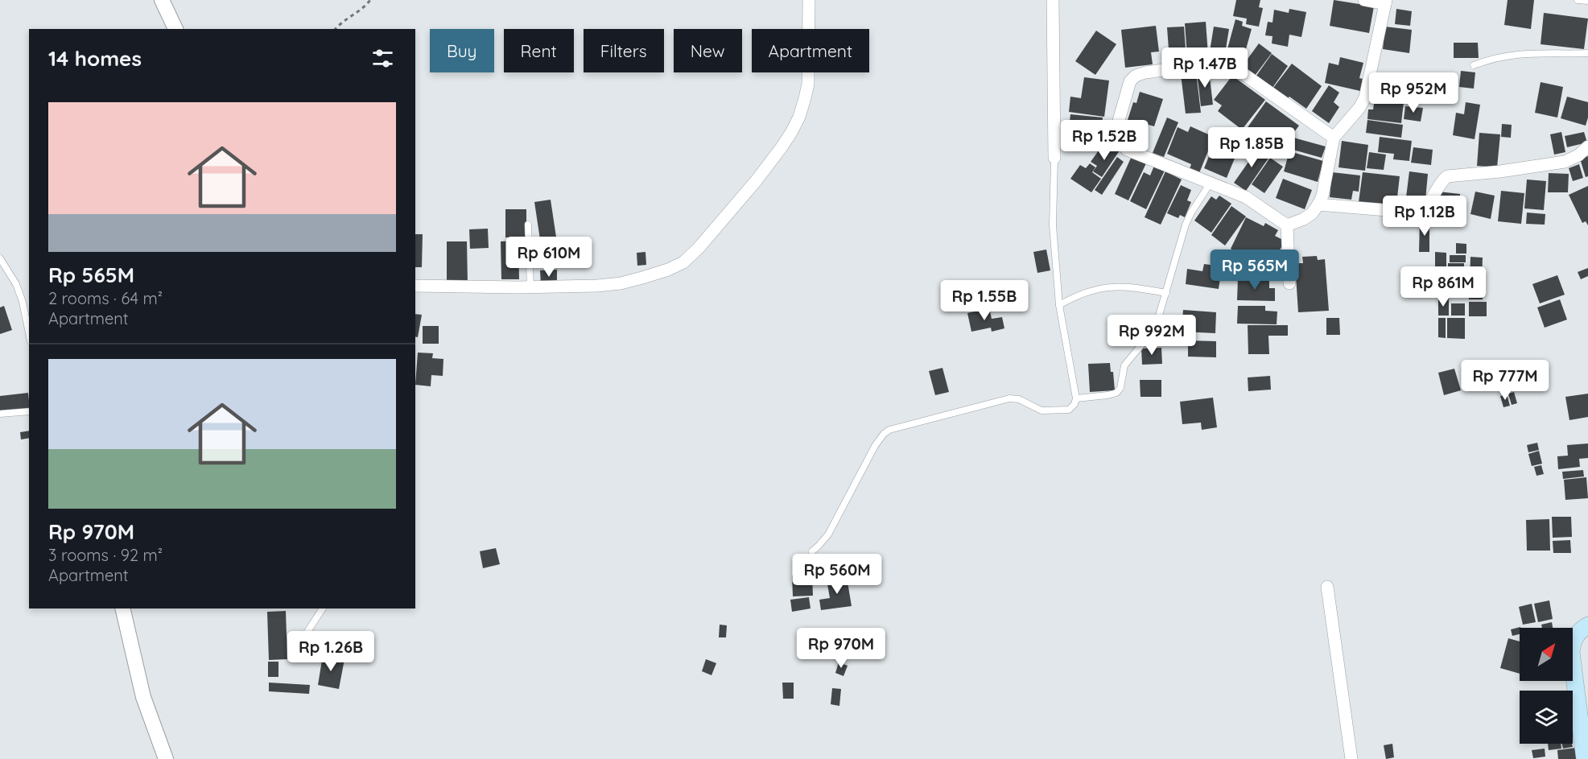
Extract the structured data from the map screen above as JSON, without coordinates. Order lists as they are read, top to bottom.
{
  "north": "top right",
  "page": {
    "chip": [
      "Buy",
      "Rent",
      "Filters",
      "New",
      "Apartment"
    ],
    "heading": "14 homes",
    "price": [
      "Rp 1.47B",
      "Rp 952M",
      "Rp 1.52B",
      "Rp 1.85B",
      "Rp 1.12B",
      "Rp 610M",
      "Rp 565M",
      "Rp 861M",
      "Rp 1.55B",
      "Rp 992M",
      "Rp 777M",
      "Rp 560M",
      "Rp 970M",
      "Rp 1.26B"
    ],
    "list": [
      {
        "name": "Rp 565M",
        "note": "2 rooms · 64 m² · Apartment"
      },
      {
        "name": "Rp 970M",
        "note": "3 rooms · 92 m² · Apartment"
      }
    ]
  }
}
